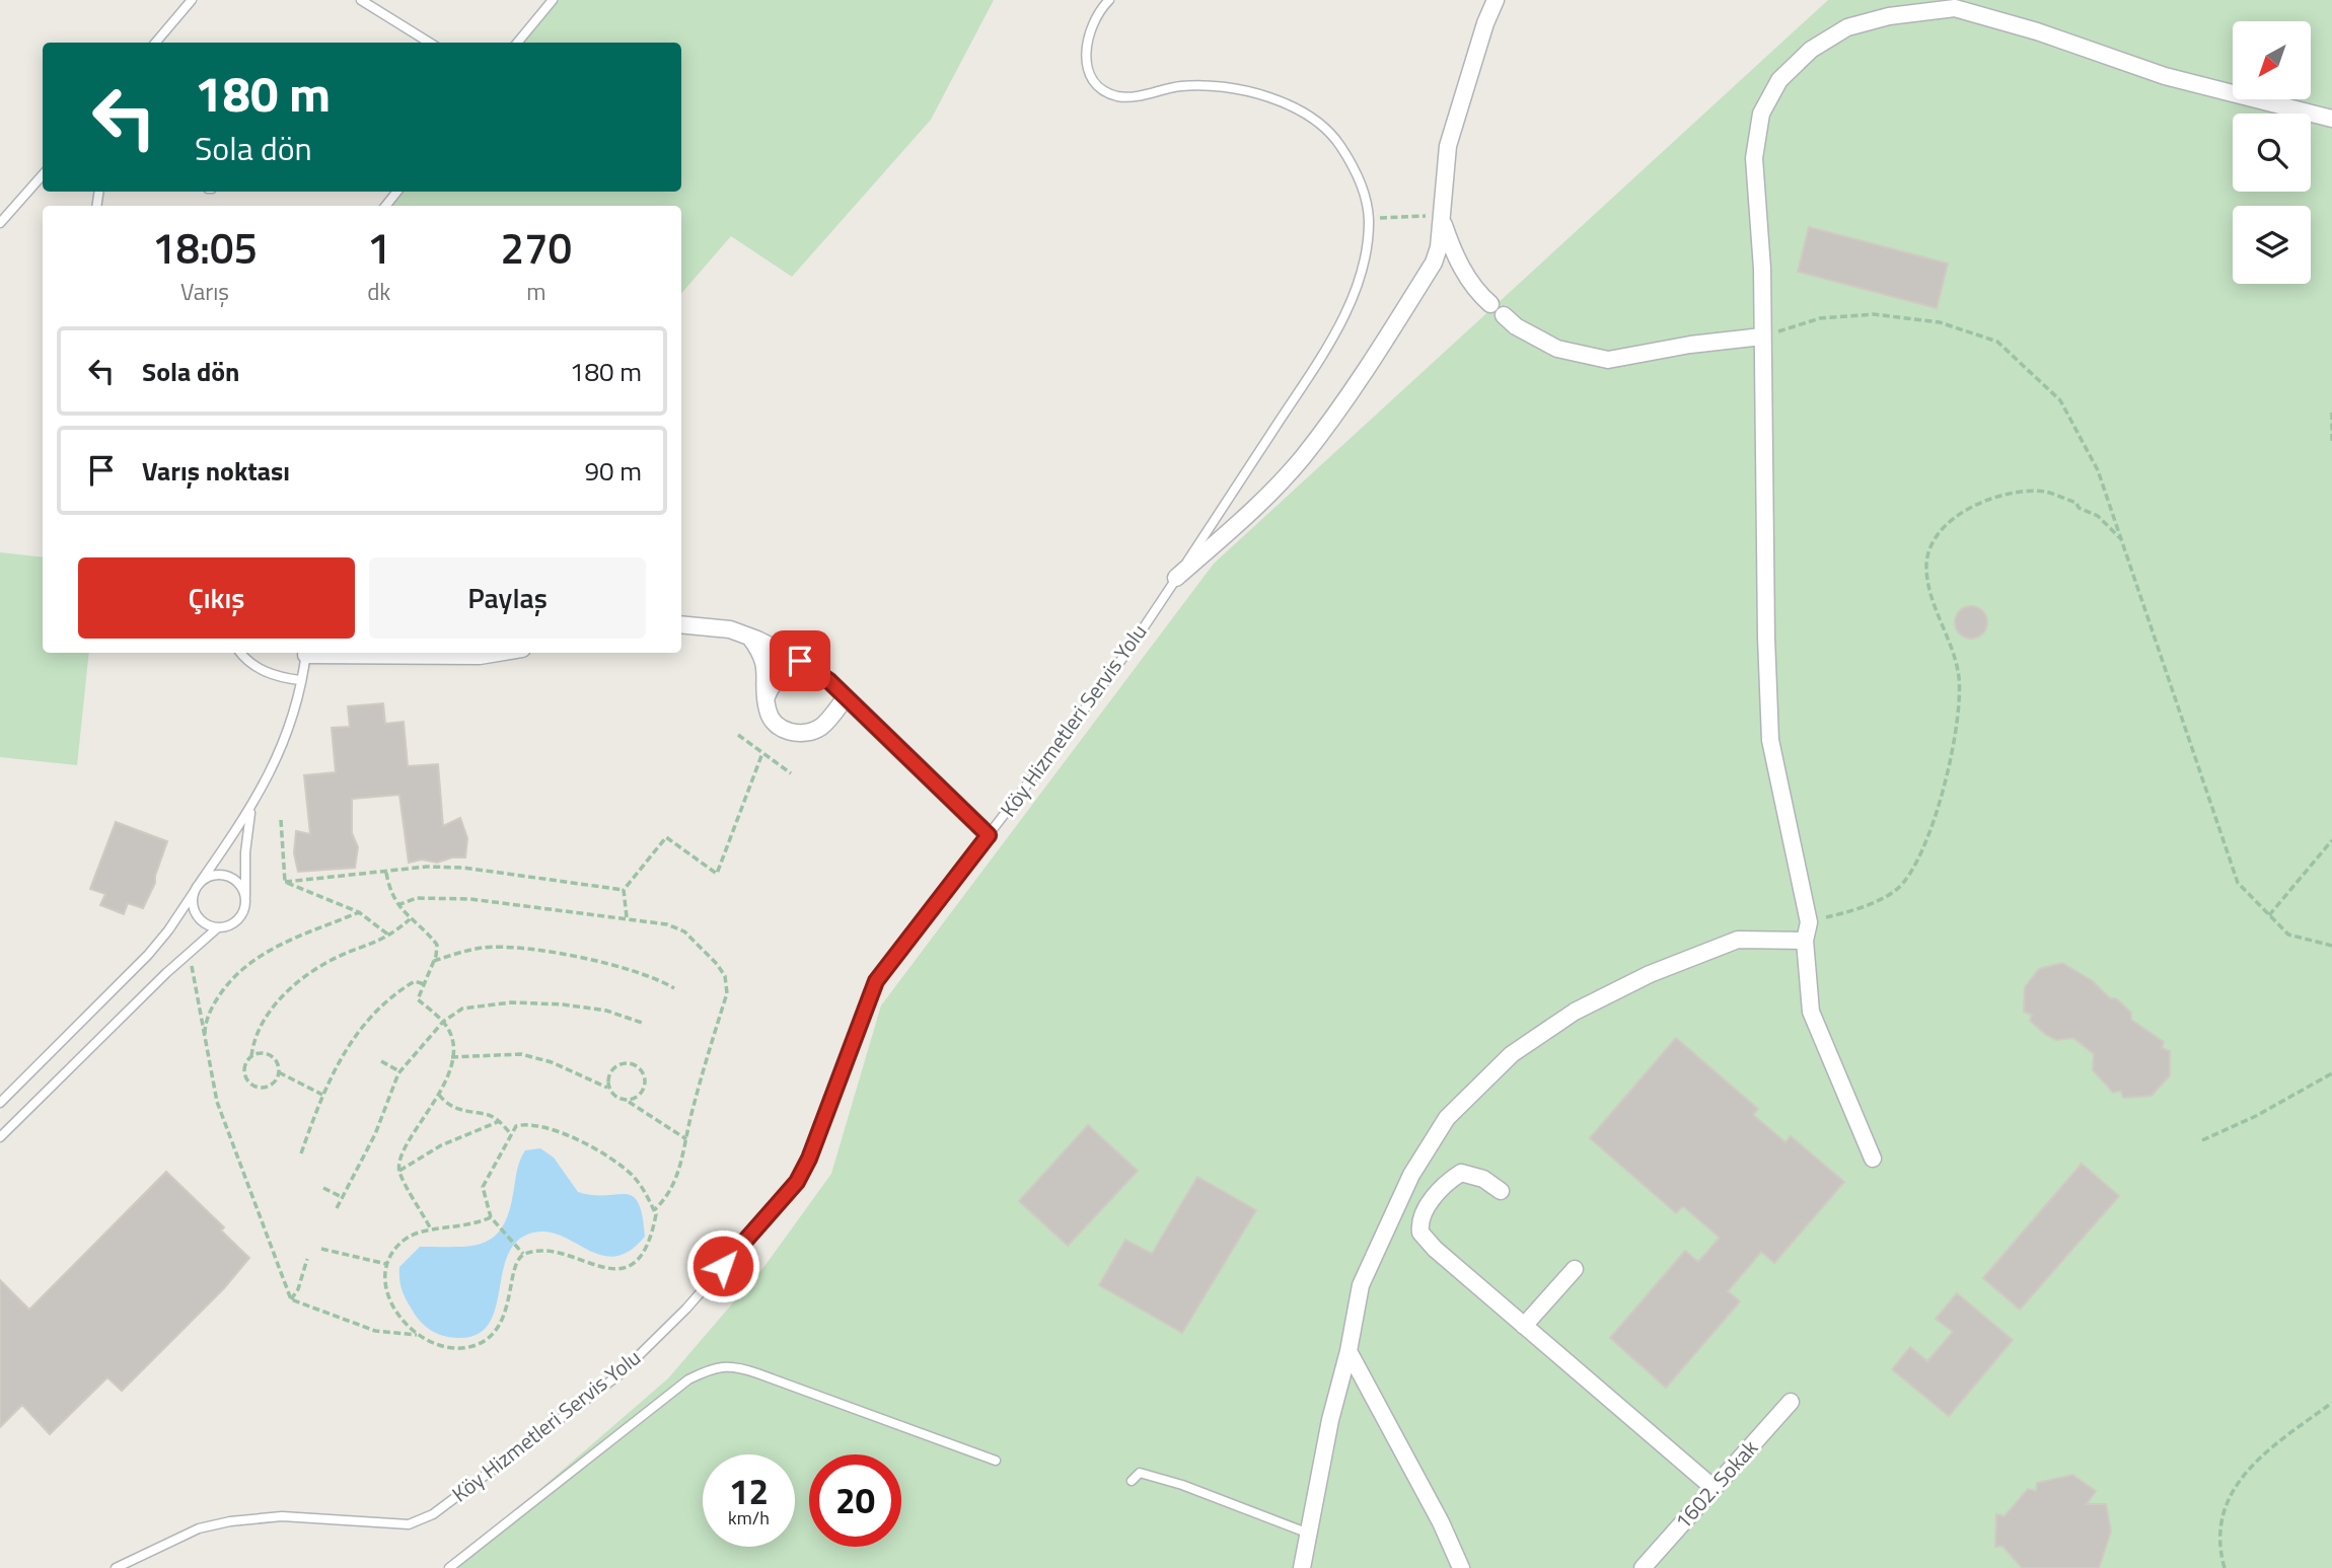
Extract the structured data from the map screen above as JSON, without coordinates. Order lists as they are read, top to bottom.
{
  "streets": {
    "street": ["1602. Sokak"],
    "lane": ["Köy Hizmetleri Servis Yolu"]
  },
  "north": "bottom left",
  "page": {
    "turn": ["180 m", "Sola dön"],
    "eta": [
      "18:05",
      "Varış",
      "1",
      "dk",
      "270",
      "m"
    ],
    "list": [
      {
        "name": "Sola dön",
        "value": "180 m"
      },
      {
        "name": "Varış noktası",
        "value": "90 m"
      }
    ],
    "buttons": ["Çıkış", "Paylaş"],
    "speed": "12 km/h",
    "limit": "20"
  }
}
